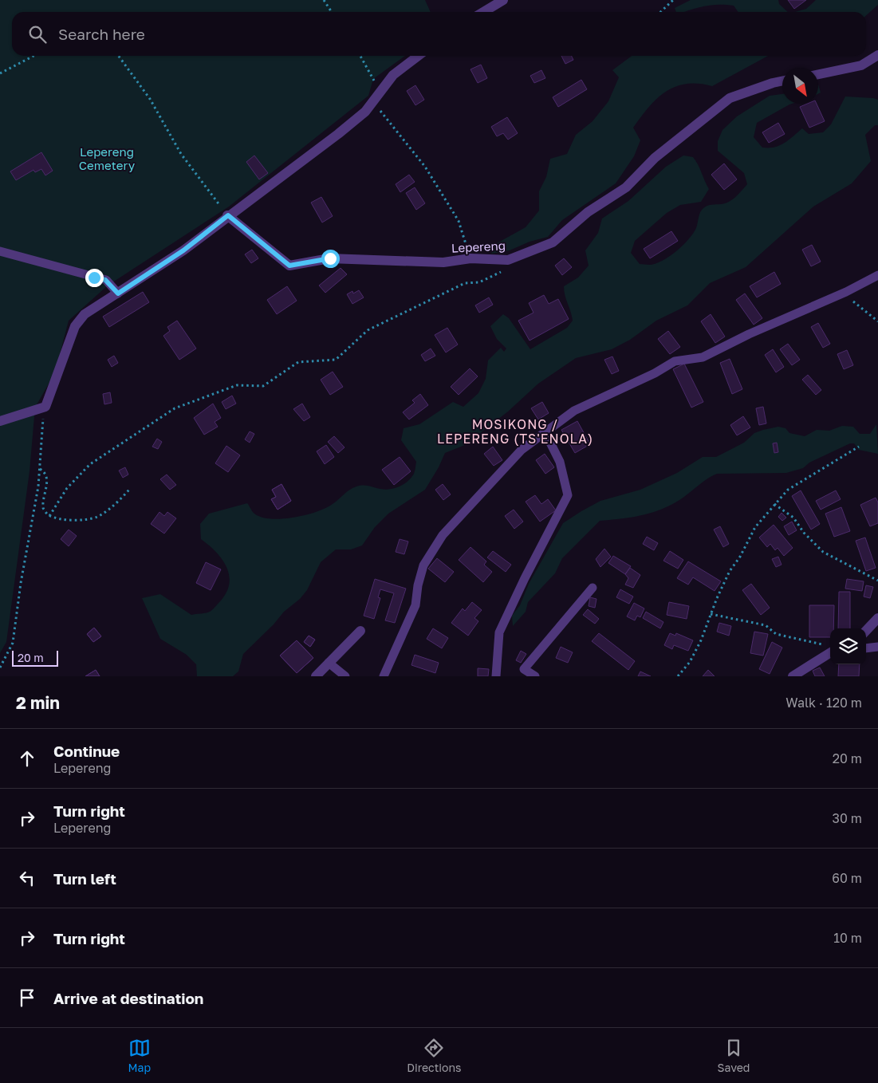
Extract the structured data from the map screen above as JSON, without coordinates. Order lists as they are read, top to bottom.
{
  "streets": {
    "street": ["Lepereng"]
  },
  "districts": ["MOSIKONG / LEPERENG (TS'ENOLA)"],
  "parks": ["Lepereng Cemetery"],
  "scale_bar": "20 m",
  "north": "bottom right",
  "page": {
    "search": "Search here",
    "scale": "20 m",
    "heading": ["2 min", "Walk · 120 m"],
    "list": [
      ["Continue", "Lepereng", "20 m"],
      ["Turn right", "Lepereng", "30 m"],
      ["Turn left", "60 m"],
      ["Turn right", "10 m"],
      "Arrive at destination"
    ],
    "nav": ["Map", "Directions", "Saved"]
  }
}
